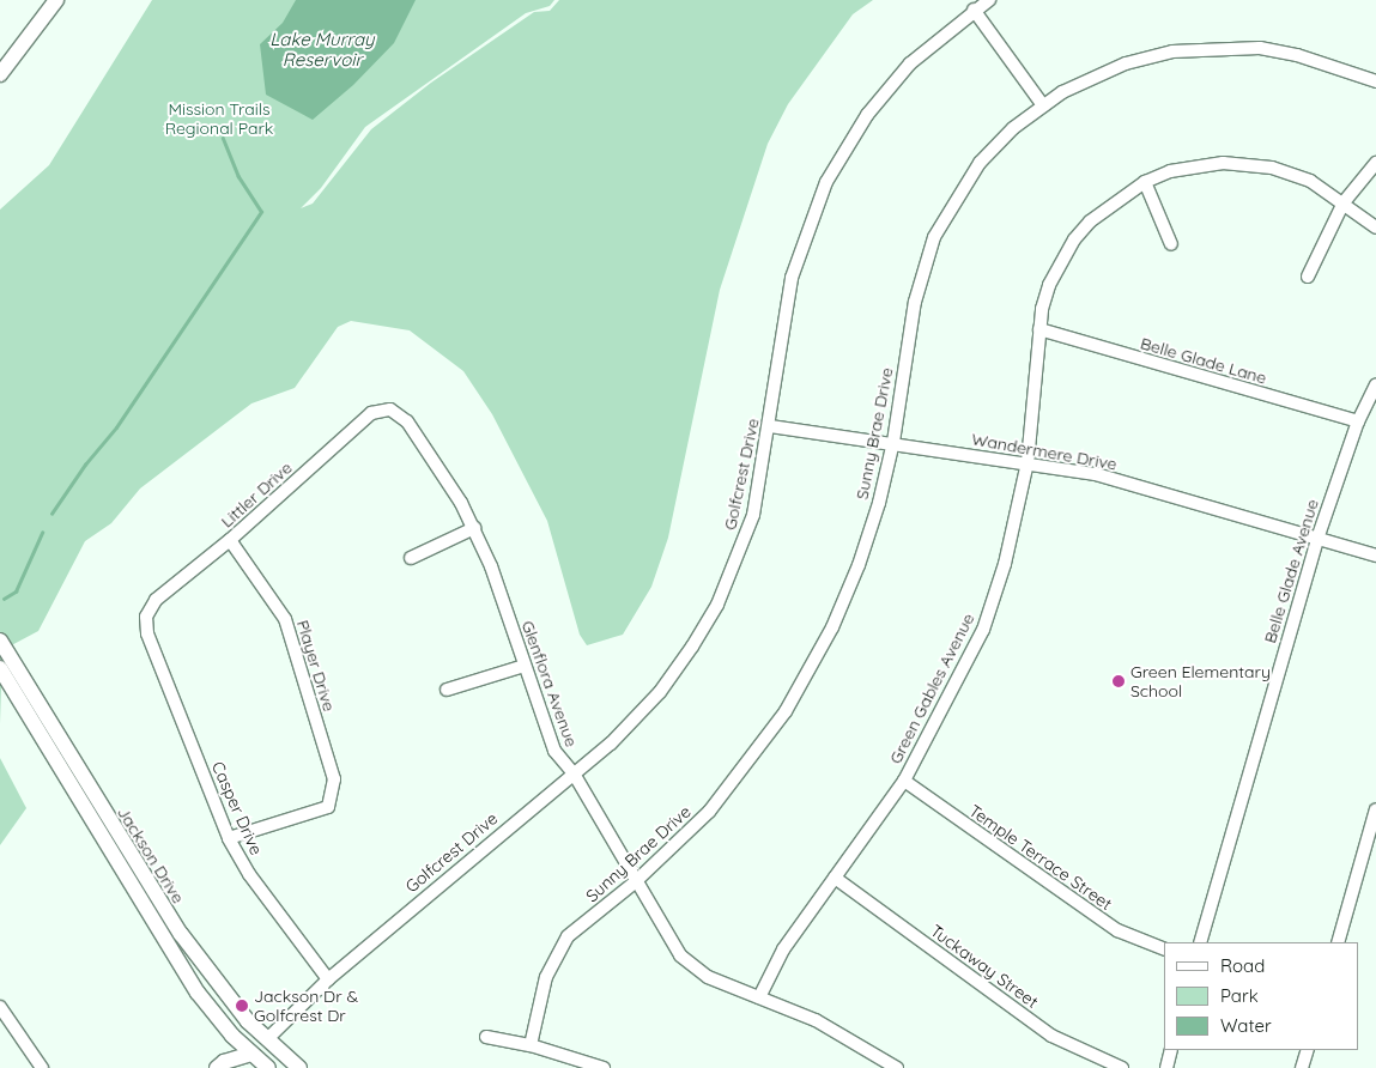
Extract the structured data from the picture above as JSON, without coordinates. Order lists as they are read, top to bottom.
{
  "streets": {
    "main road": ["Golfcrest Drive", "Jackson Drive"],
    "street": [
      "Belle Glade Lane",
      "Sunny Brae Drive",
      "Wandermere Drive",
      "Littler Drive",
      "Belle Glade Avenue",
      "Player Drive",
      "Glenflora Avenue",
      "Green Gables Avenue",
      "Casper Drive",
      "Temple Terrace Street",
      "Tuckaway Street"
    ]
  },
  "crossings": [
    ["Belle Glade Lane", "Belle Glade Avenue"],
    ["Belle Glade Lane", "Green Gables Avenue"],
    ["Sunny Brae Drive", "Wandermere Drive"],
    ["Sunny Brae Drive", "Glenflora Avenue"],
    ["Wandermere Drive", "Golfcrest Drive"],
    ["Wandermere Drive", "Belle Glade Avenue"],
    ["Wandermere Drive", "Green Gables Avenue"],
    ["Golfcrest Drive", "Glenflora Avenue"],
    ["Golfcrest Drive", "Casper Drive"],
    ["Golfcrest Drive", "Jackson Drive"],
    ["Littler Drive", "Player Drive"],
    ["Littler Drive", "Glenflora Avenue"],
    ["Littler Drive", "Casper Drive"],
    ["Player Drive", "Casper Drive"],
    ["Glenflora Avenue", "Green Gables Avenue"],
    ["Green Gables Avenue", "Temple Terrace Street"],
    ["Green Gables Avenue", "Tuckaway Street"]
  ],
  "water": ["Lake Murray Reservoir"],
  "parks": ["Mission Trails Regional Park"],
  "places": ["Green Elementary School", "Jackson Dr & Golfcrest Dr"],
  "legend": ["Road", "Park", "Water"]
}
